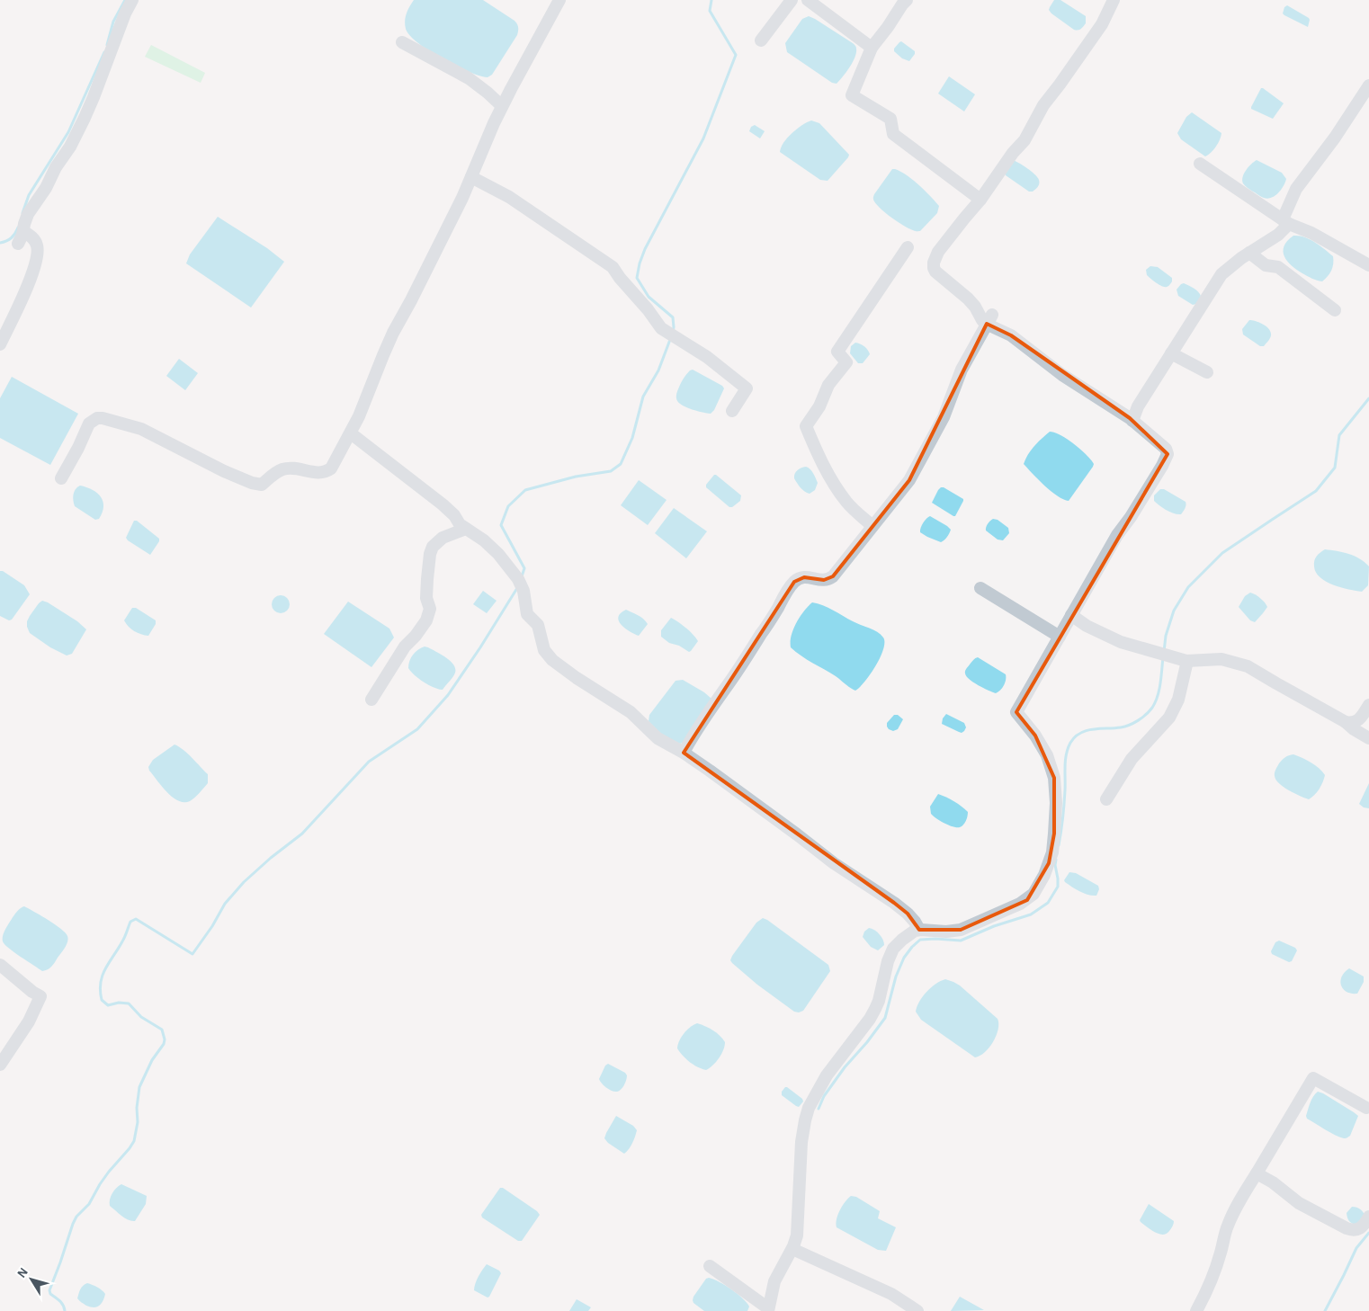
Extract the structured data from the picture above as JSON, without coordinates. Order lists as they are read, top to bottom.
{
  "north": "top left"
}
